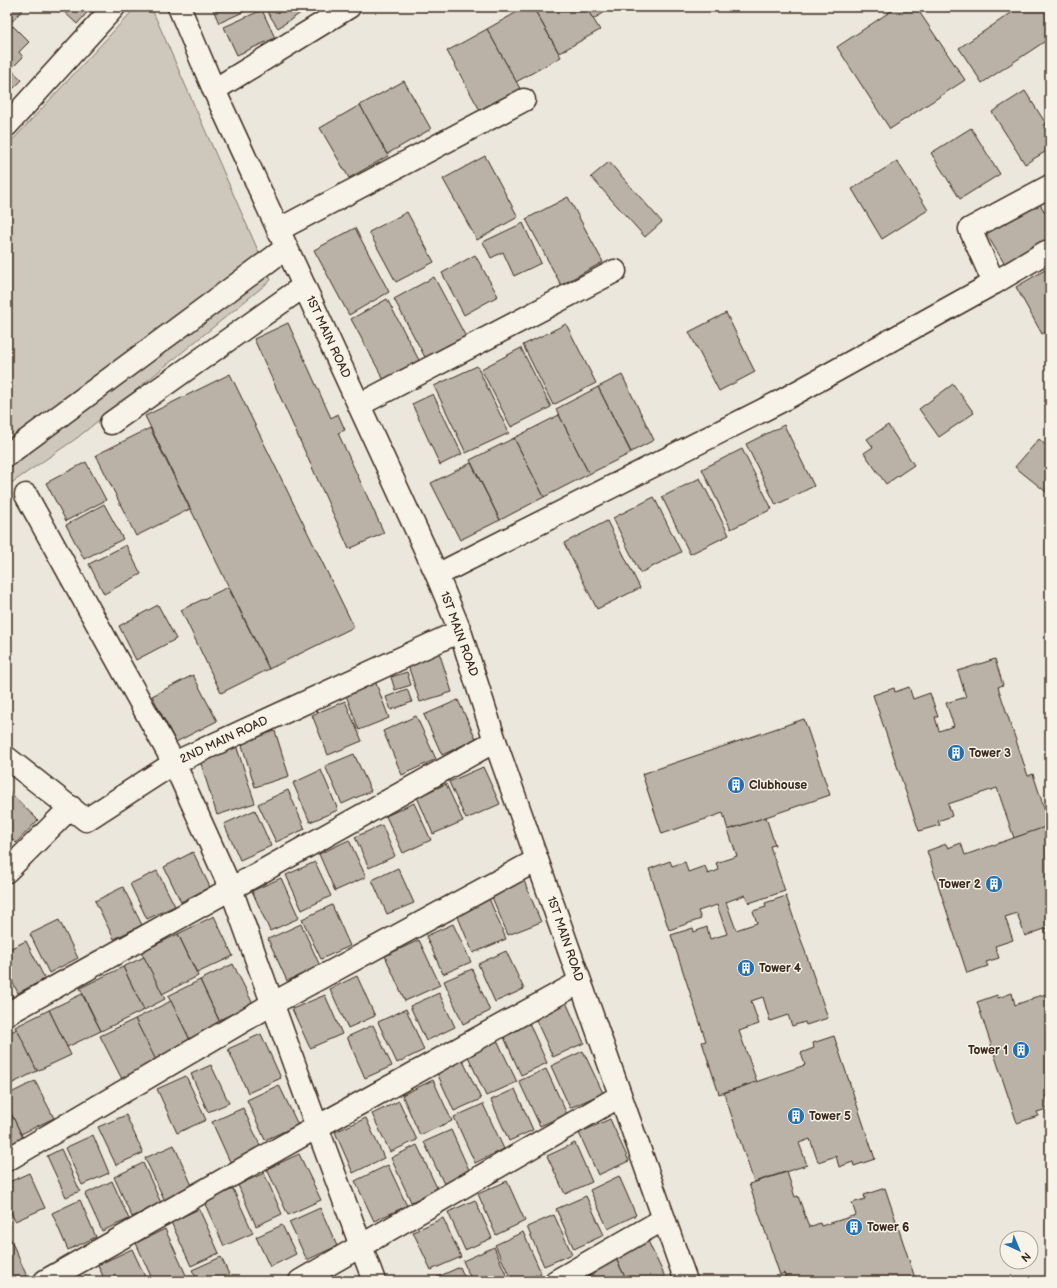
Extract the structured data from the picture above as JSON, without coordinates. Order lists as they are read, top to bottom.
{
  "streets": {
    "street": ["1ST MAIN ROAD", "2ND MAIN ROAD"]
  },
  "crossings": [
    ["1ST MAIN ROAD", "2ND MAIN ROAD"]
  ],
  "places": {
    "building": [
      "Tower 3",
      "Clubhouse",
      "Tower 2",
      "Tower 4",
      "Tower 1",
      "Tower 5",
      "Tower 6"
    ]
  },
  "north": "bottom right"
}
